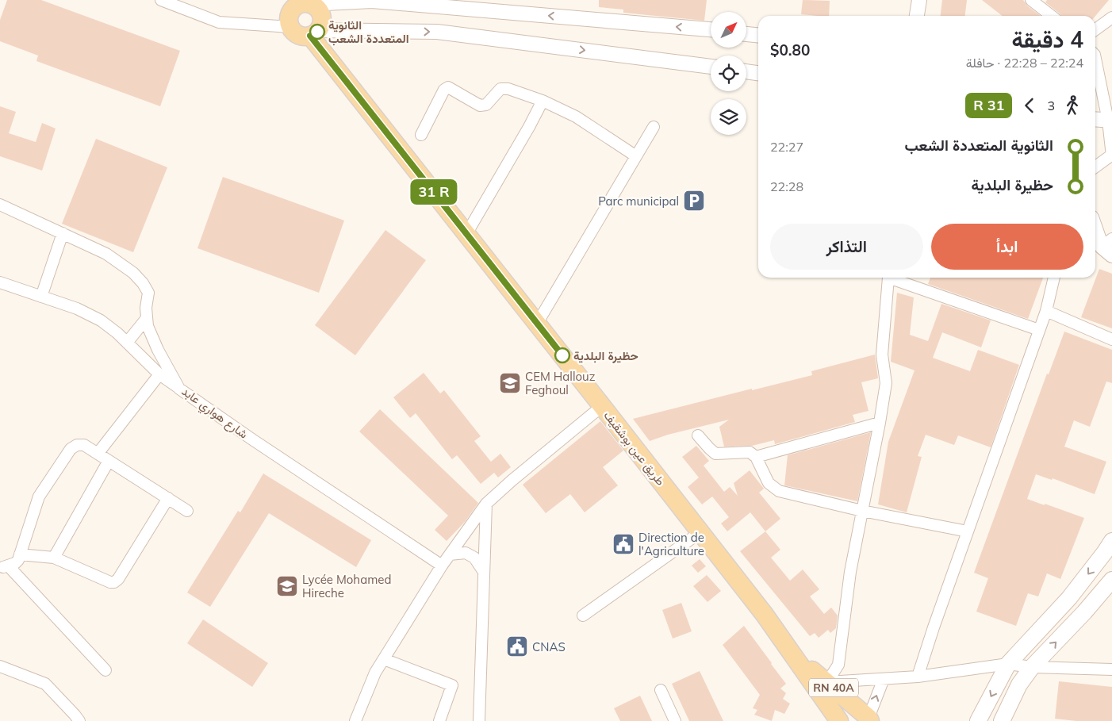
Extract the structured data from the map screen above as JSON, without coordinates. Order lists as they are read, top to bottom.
{
  "streets": {
    "main road": ["طريق عين بوشقيف", "RN 40A"],
    "street": ["شارع هواري عابد"]
  },
  "crossings": [
    ["طريق عين بوشقيف", "RN 40A"]
  ],
  "places": {
    "other": ["الثانوية المتعددة الشعب", "حظيرة البلدية"],
    "parking": ["Parc municipal"],
    "school or university": ["CEM Hallouz Feghoul", "Lycée Mohamed Hireche"],
    "public building": ["Direction de l'Agriculture", "CNAS"]
  },
  "north": "top right",
  "page": {
    "on_map": "31 R",
    "heading": ["4 دقيقة", "22:24 – 22:28 · حافلة", "$0.80"],
    "legs": ["3", "31 R"],
    "list": [
      {
        "name": "الثانوية المتعددة الشعب",
        "value": "22:27"
      },
      {
        "name": "حظيرة البلدية",
        "value": "22:28"
      }
    ],
    "buttons": ["ابدأ", "التذاكر"]
  }
}
